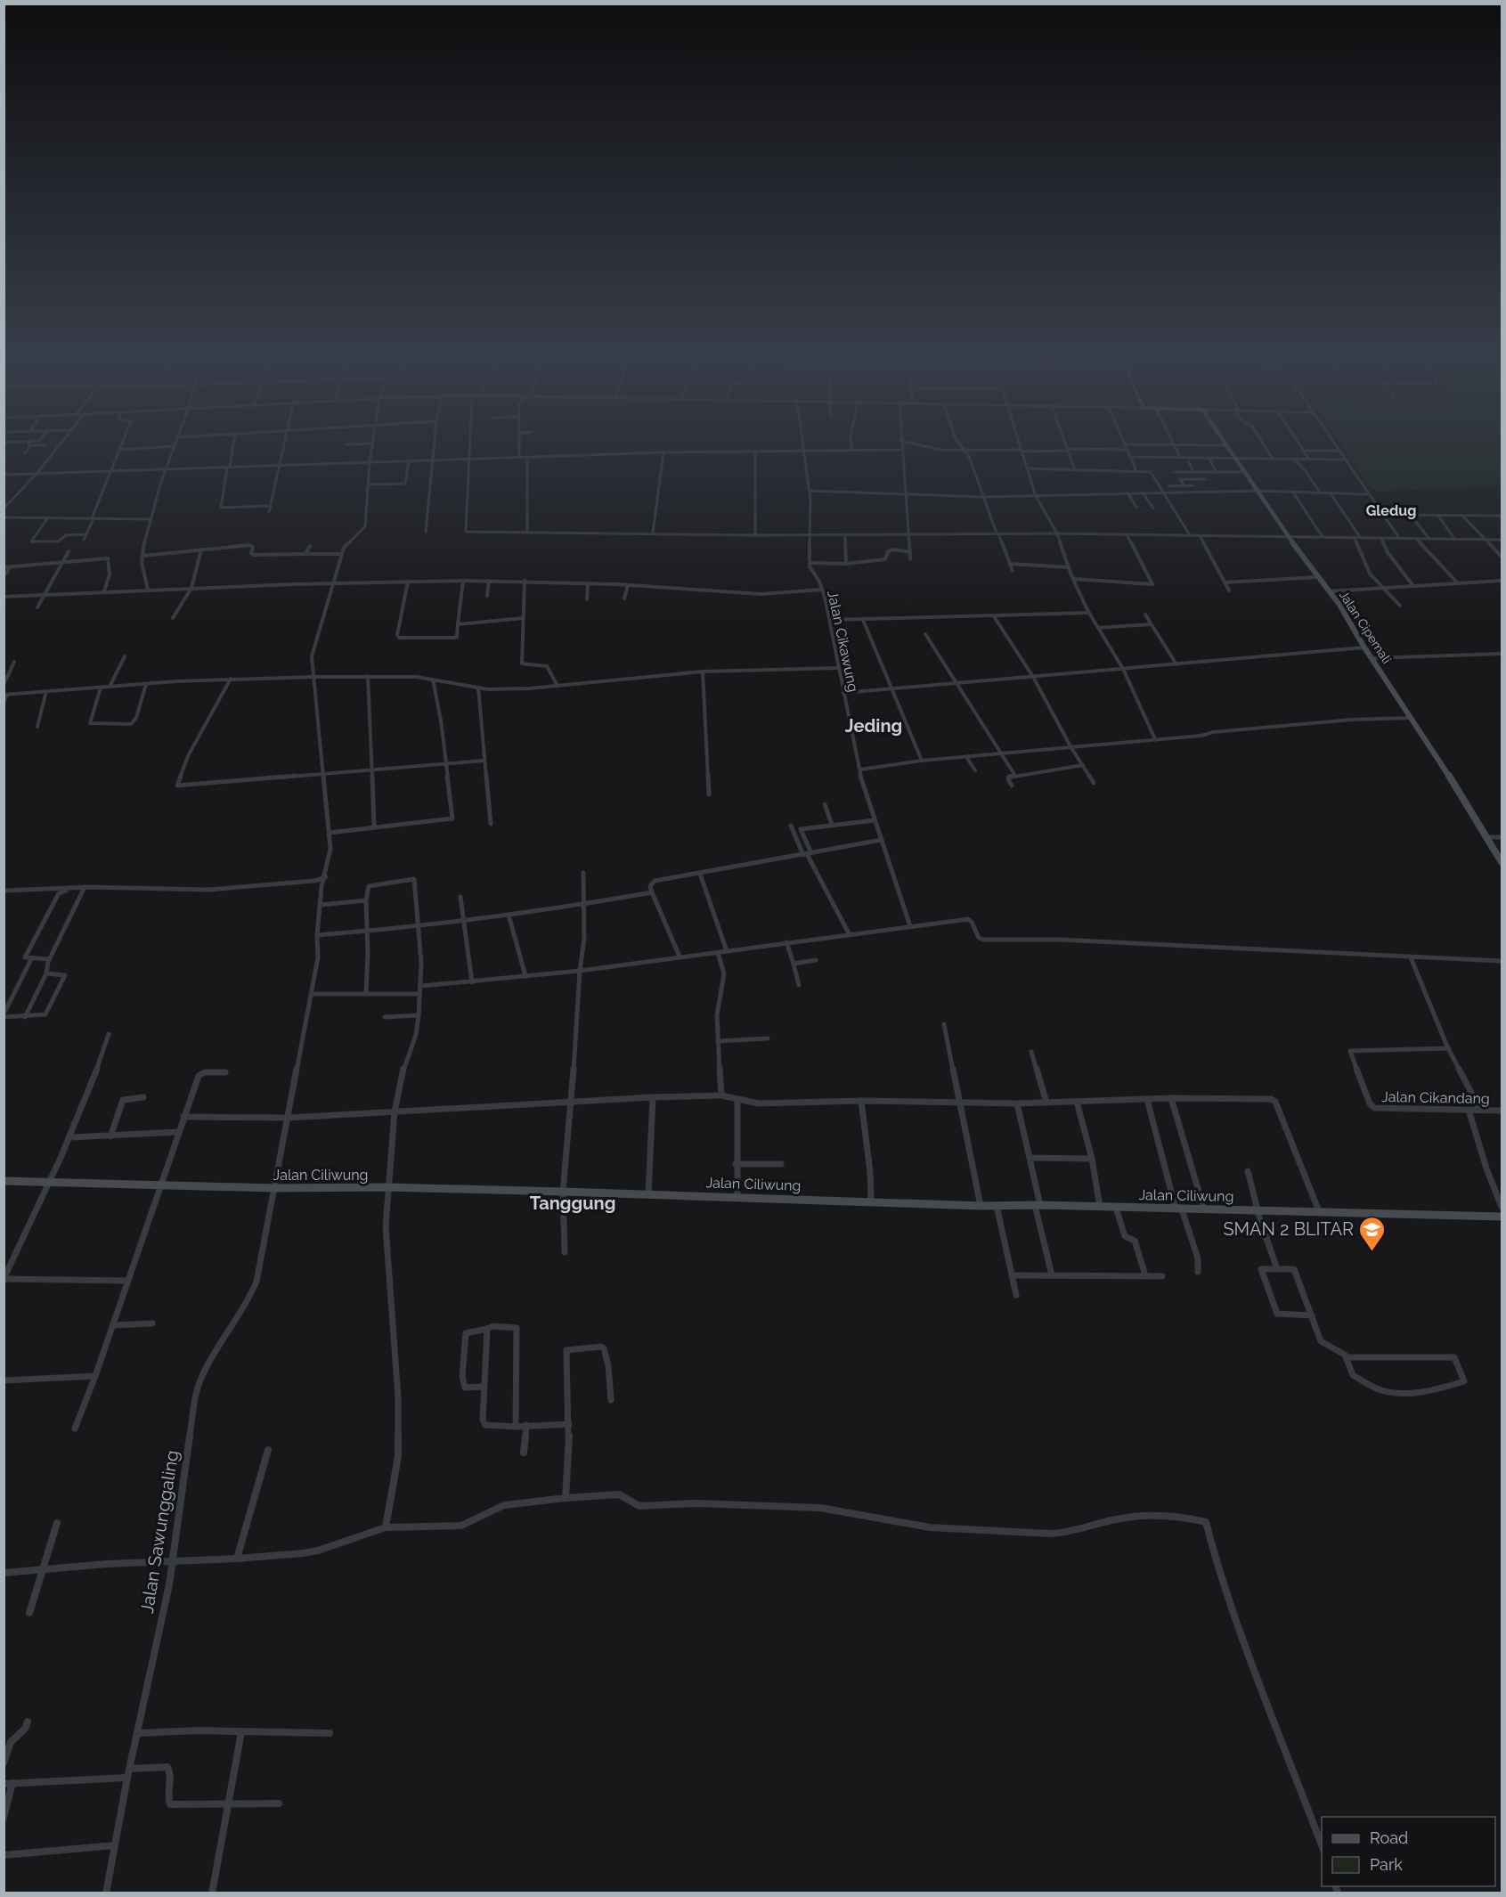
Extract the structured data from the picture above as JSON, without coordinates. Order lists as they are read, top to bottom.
{
  "streets": {
    "main road": ["Jalan Cipemali", "Jalan Ciliwung"],
    "street": ["Jalan Cikawung", "Jalan Cikandang", "Jalan Sawunggaling"]
  },
  "crossings": [
    ["Jalan Ciliwung", "Jalan Sawunggaling"]
  ],
  "districts": ["Gledug", "Jeding", "Tanggung"],
  "places": {
    "school or university": ["SMAN 2 BLITAR"]
  },
  "legend": ["Road", "Park"]
}
